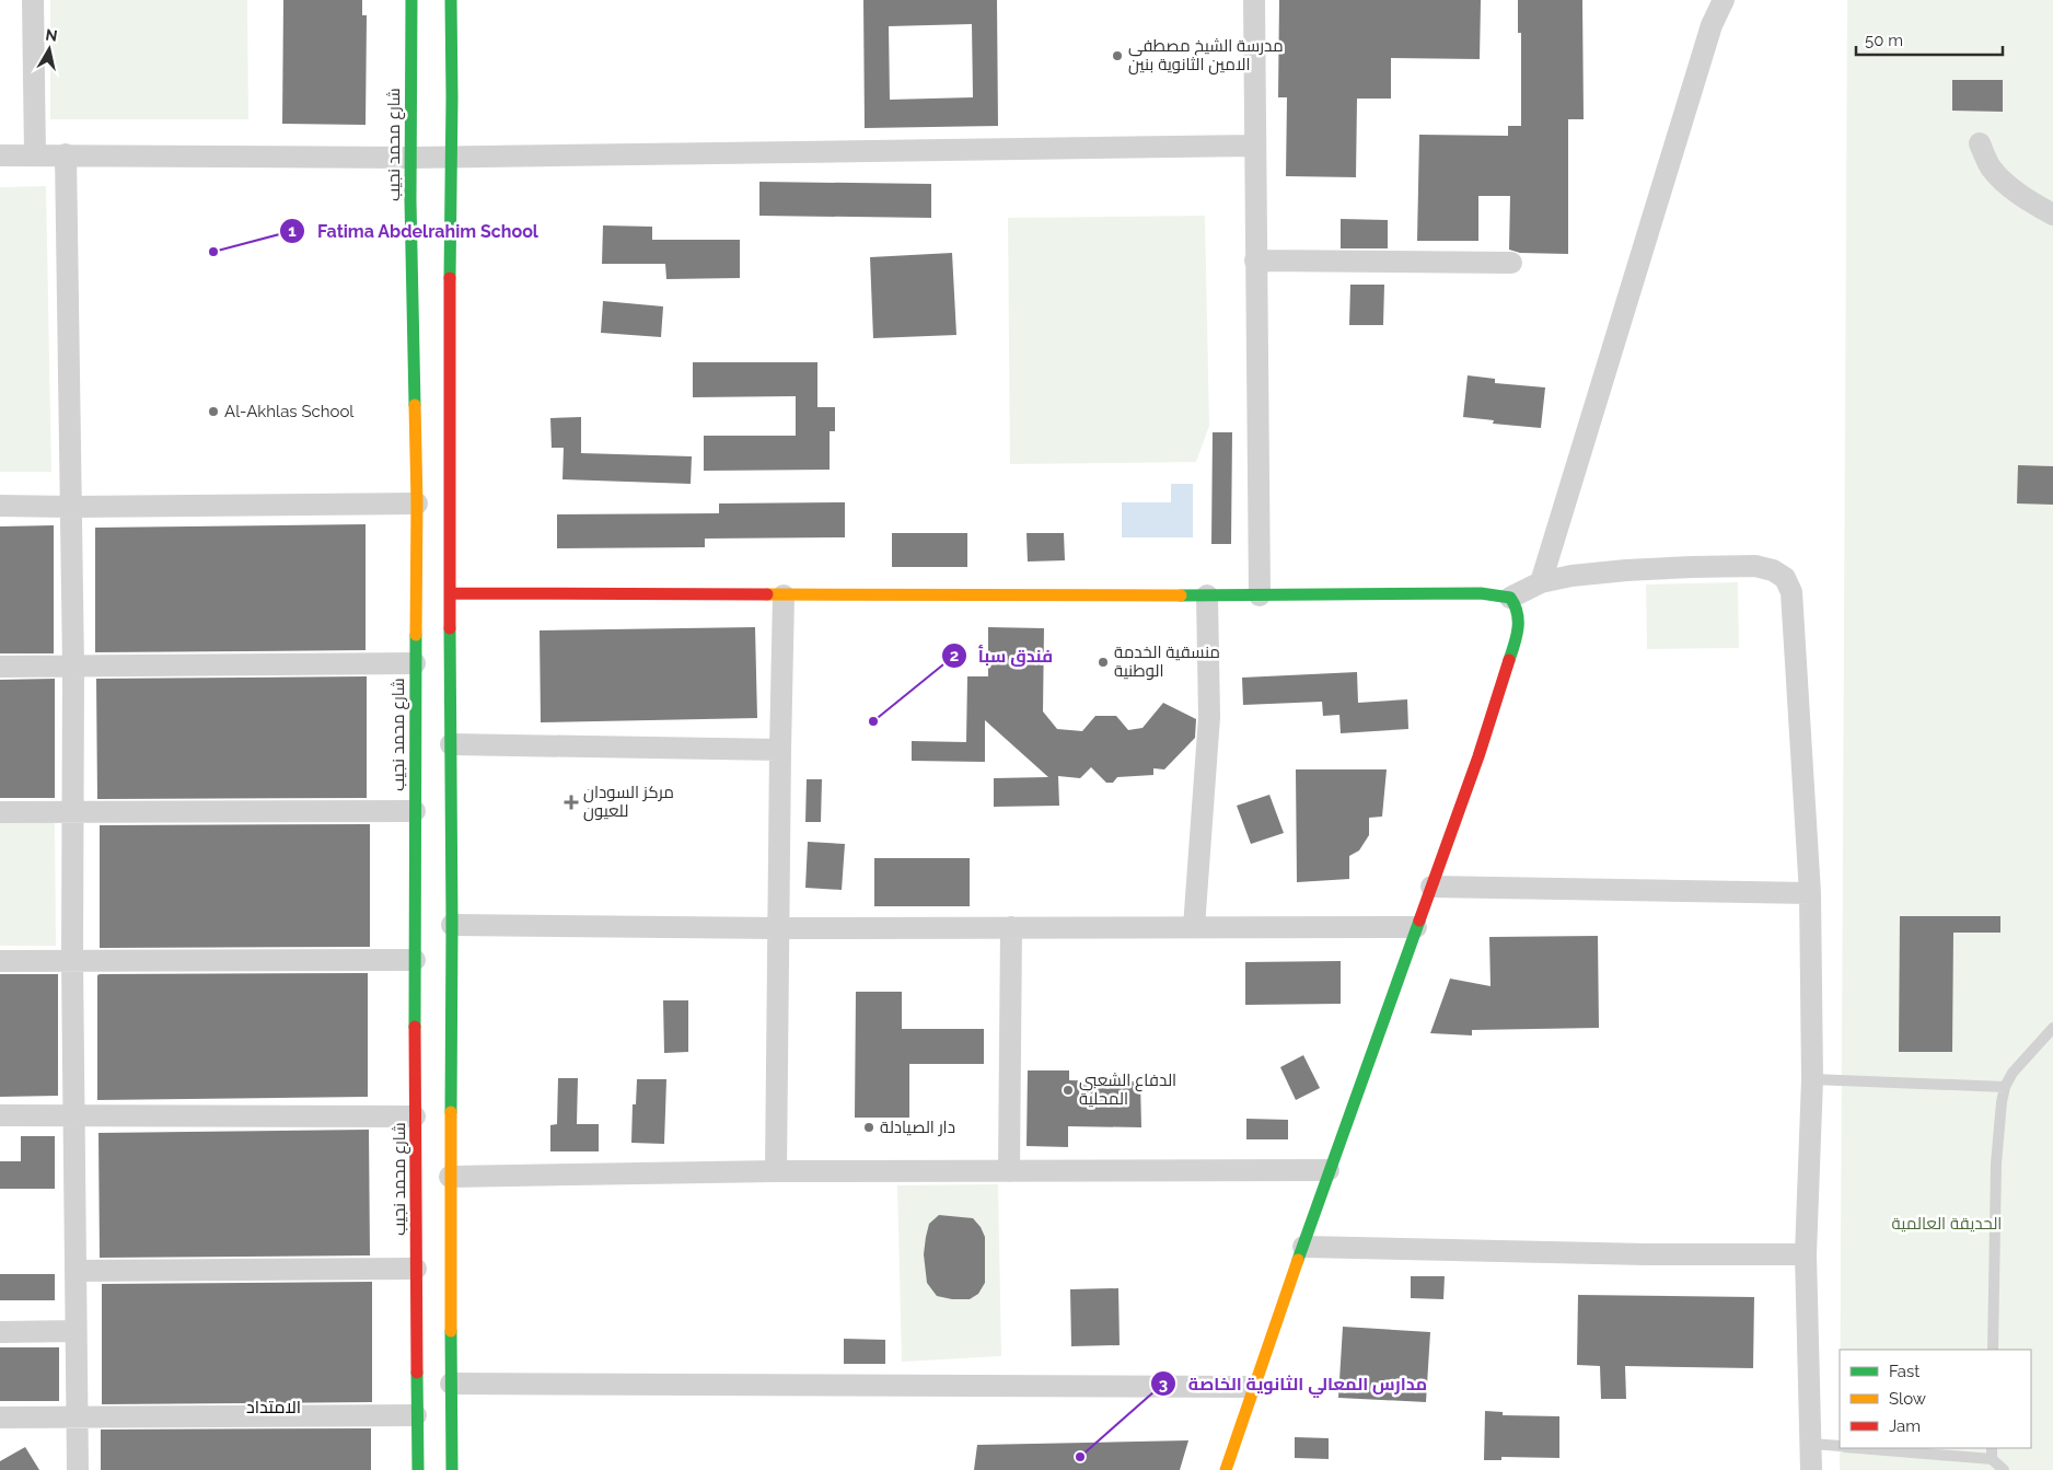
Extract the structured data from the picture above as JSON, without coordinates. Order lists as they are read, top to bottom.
{
  "streets": {
    "main road": ["شارع محمد نجيب"]
  },
  "districts": ["الامتداد"],
  "parks": ["الحديقة العالمية"],
  "places": {
    "other": [
      "مدرسة الشيخ مصطفى الامين الثانوية بنين",
      "Fatima Abdelrahim School",
      "Al-Akhlas School",
      "منسقية الخدمة الوطنية",
      "فندق سبأ",
      "الدفاع الشعبي المحلية",
      "دار الصيادلة",
      "مدارس المعالي الثانوية الخاصة"
    ],
    "health": ["مركز السودان للعيون"]
  },
  "legend": ["Fast", "Slow", "Jam"],
  "scale_bar": "50 m",
  "north": "top"
}
